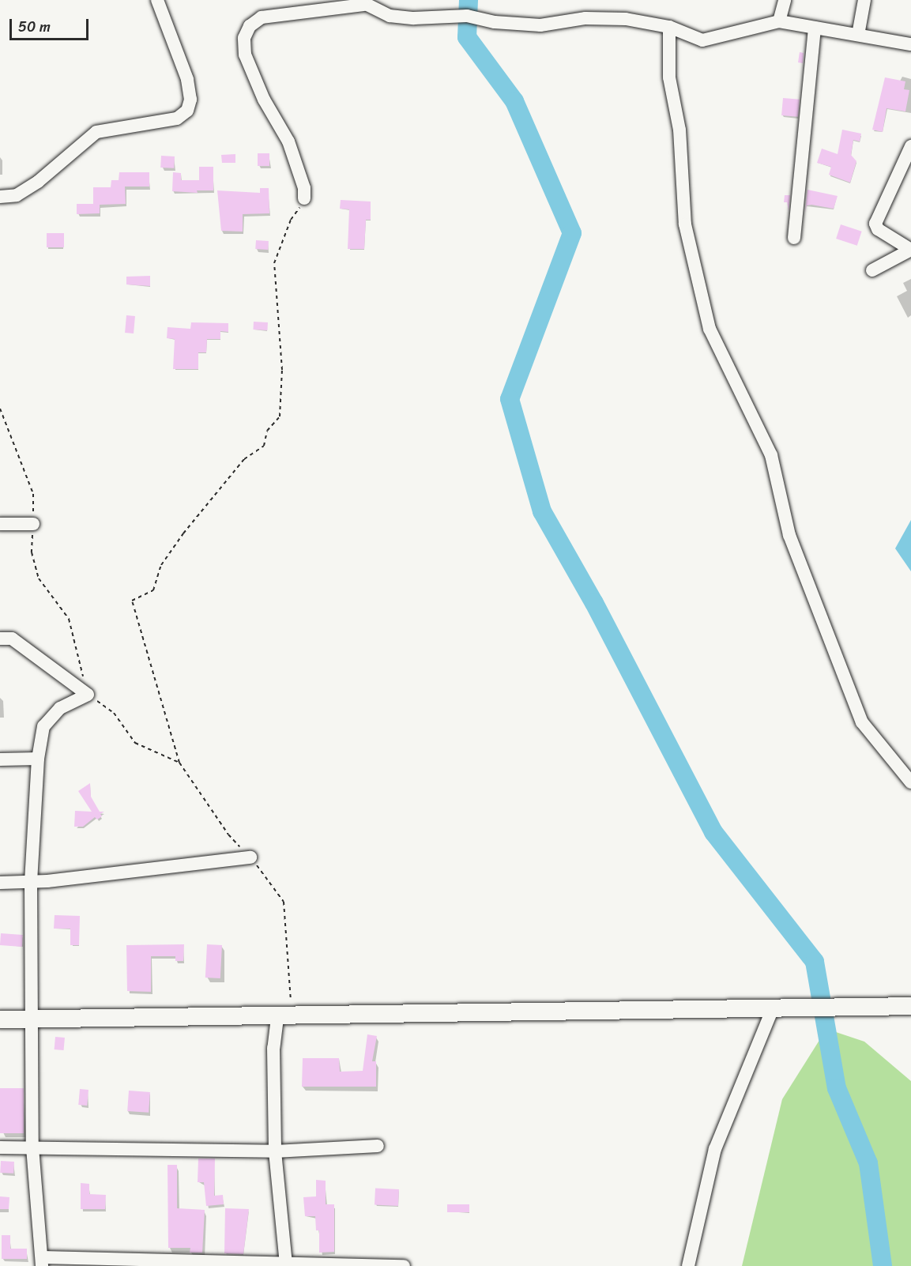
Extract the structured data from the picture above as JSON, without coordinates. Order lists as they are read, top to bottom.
{
  "scale_bar": "50 m"
}
